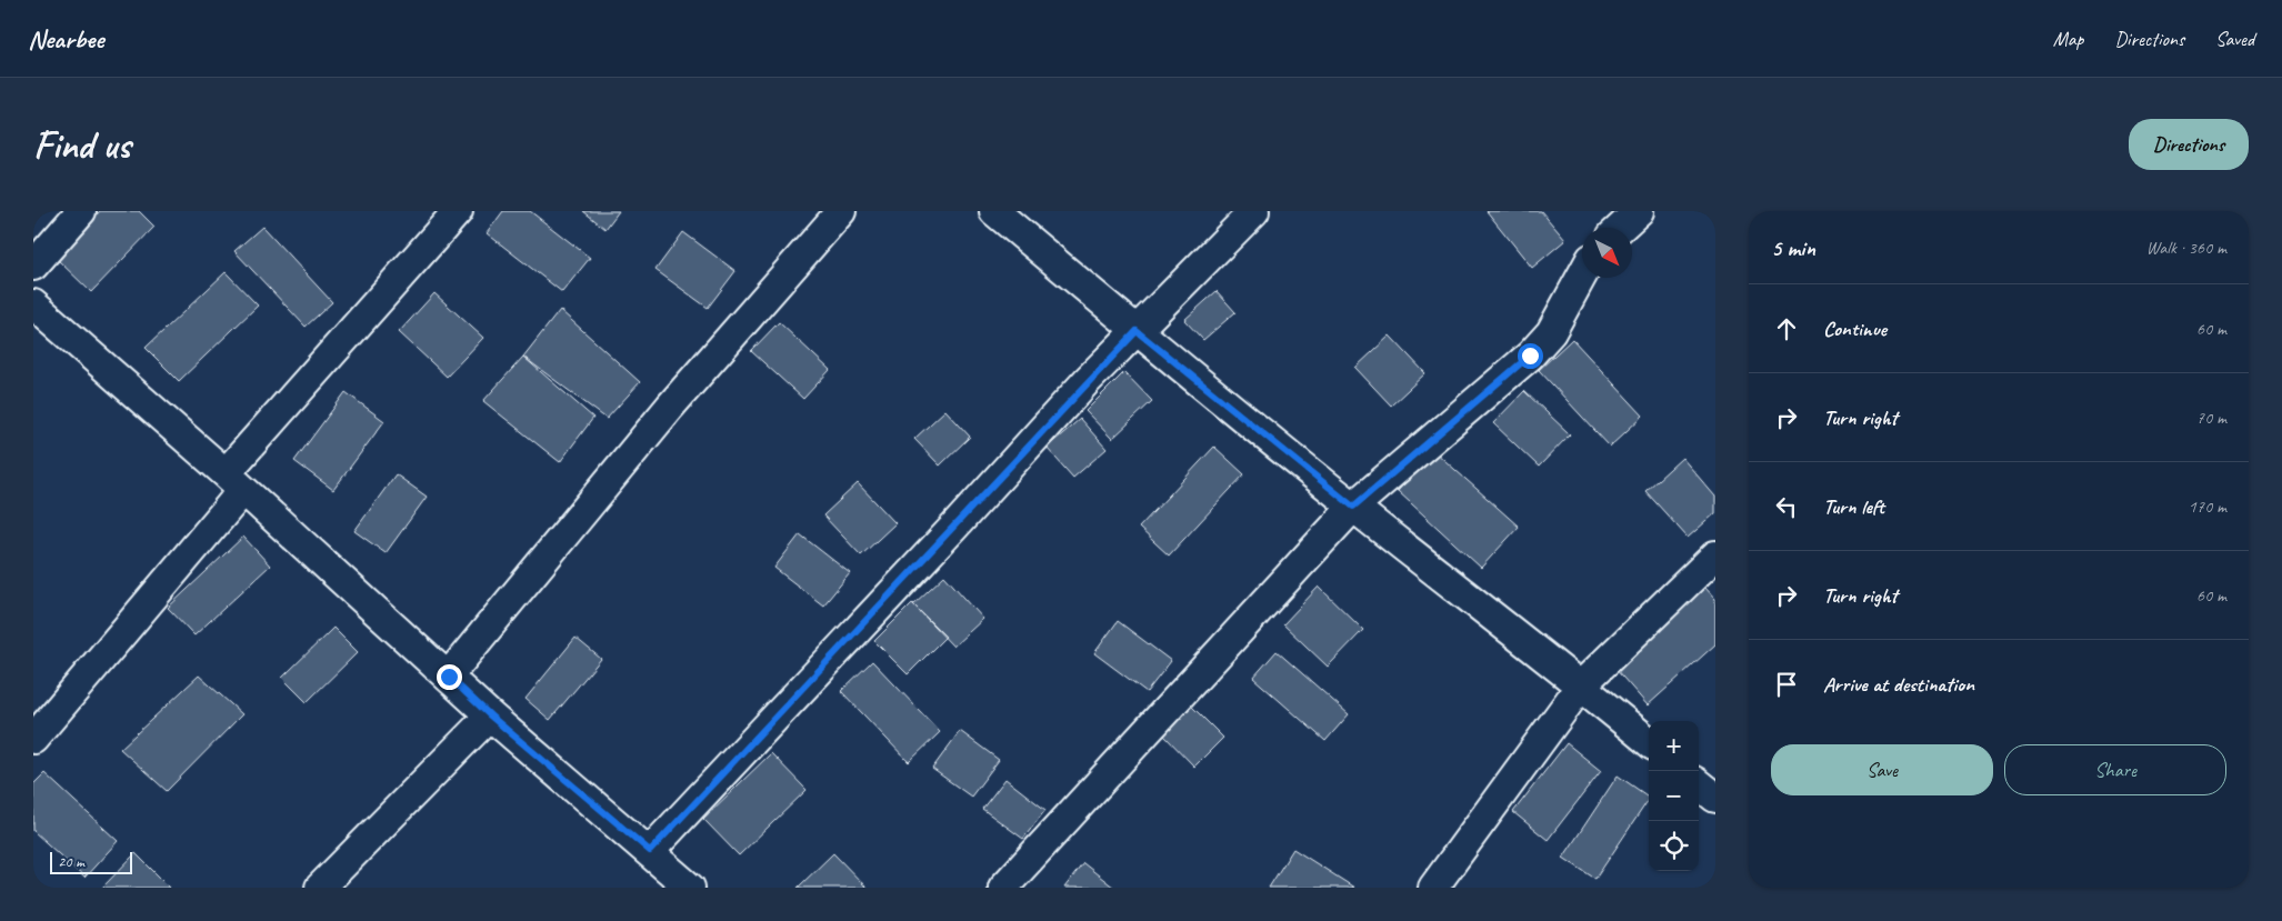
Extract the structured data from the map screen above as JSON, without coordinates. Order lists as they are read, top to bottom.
{
  "scale_bar": "20 m",
  "north": "bottom right",
  "page": {
    "header": "Nearbee",
    "nav": ["Map", "Directions", "Saved"],
    "buttons": [
      "Directions",
      ["Save", "Share"]
    ],
    "title": "Find us",
    "heading": ["5 min", "Walk · 360 m"],
    "list": [
      ["Continue", "60 m"],
      ["Turn right", "70 m"],
      ["Turn left", "170 m"],
      ["Turn right", "60 m"],
      "Arrive at destination"
    ],
    "map_buttons": ["+", "−"],
    "scale": "20 m"
  }
}
